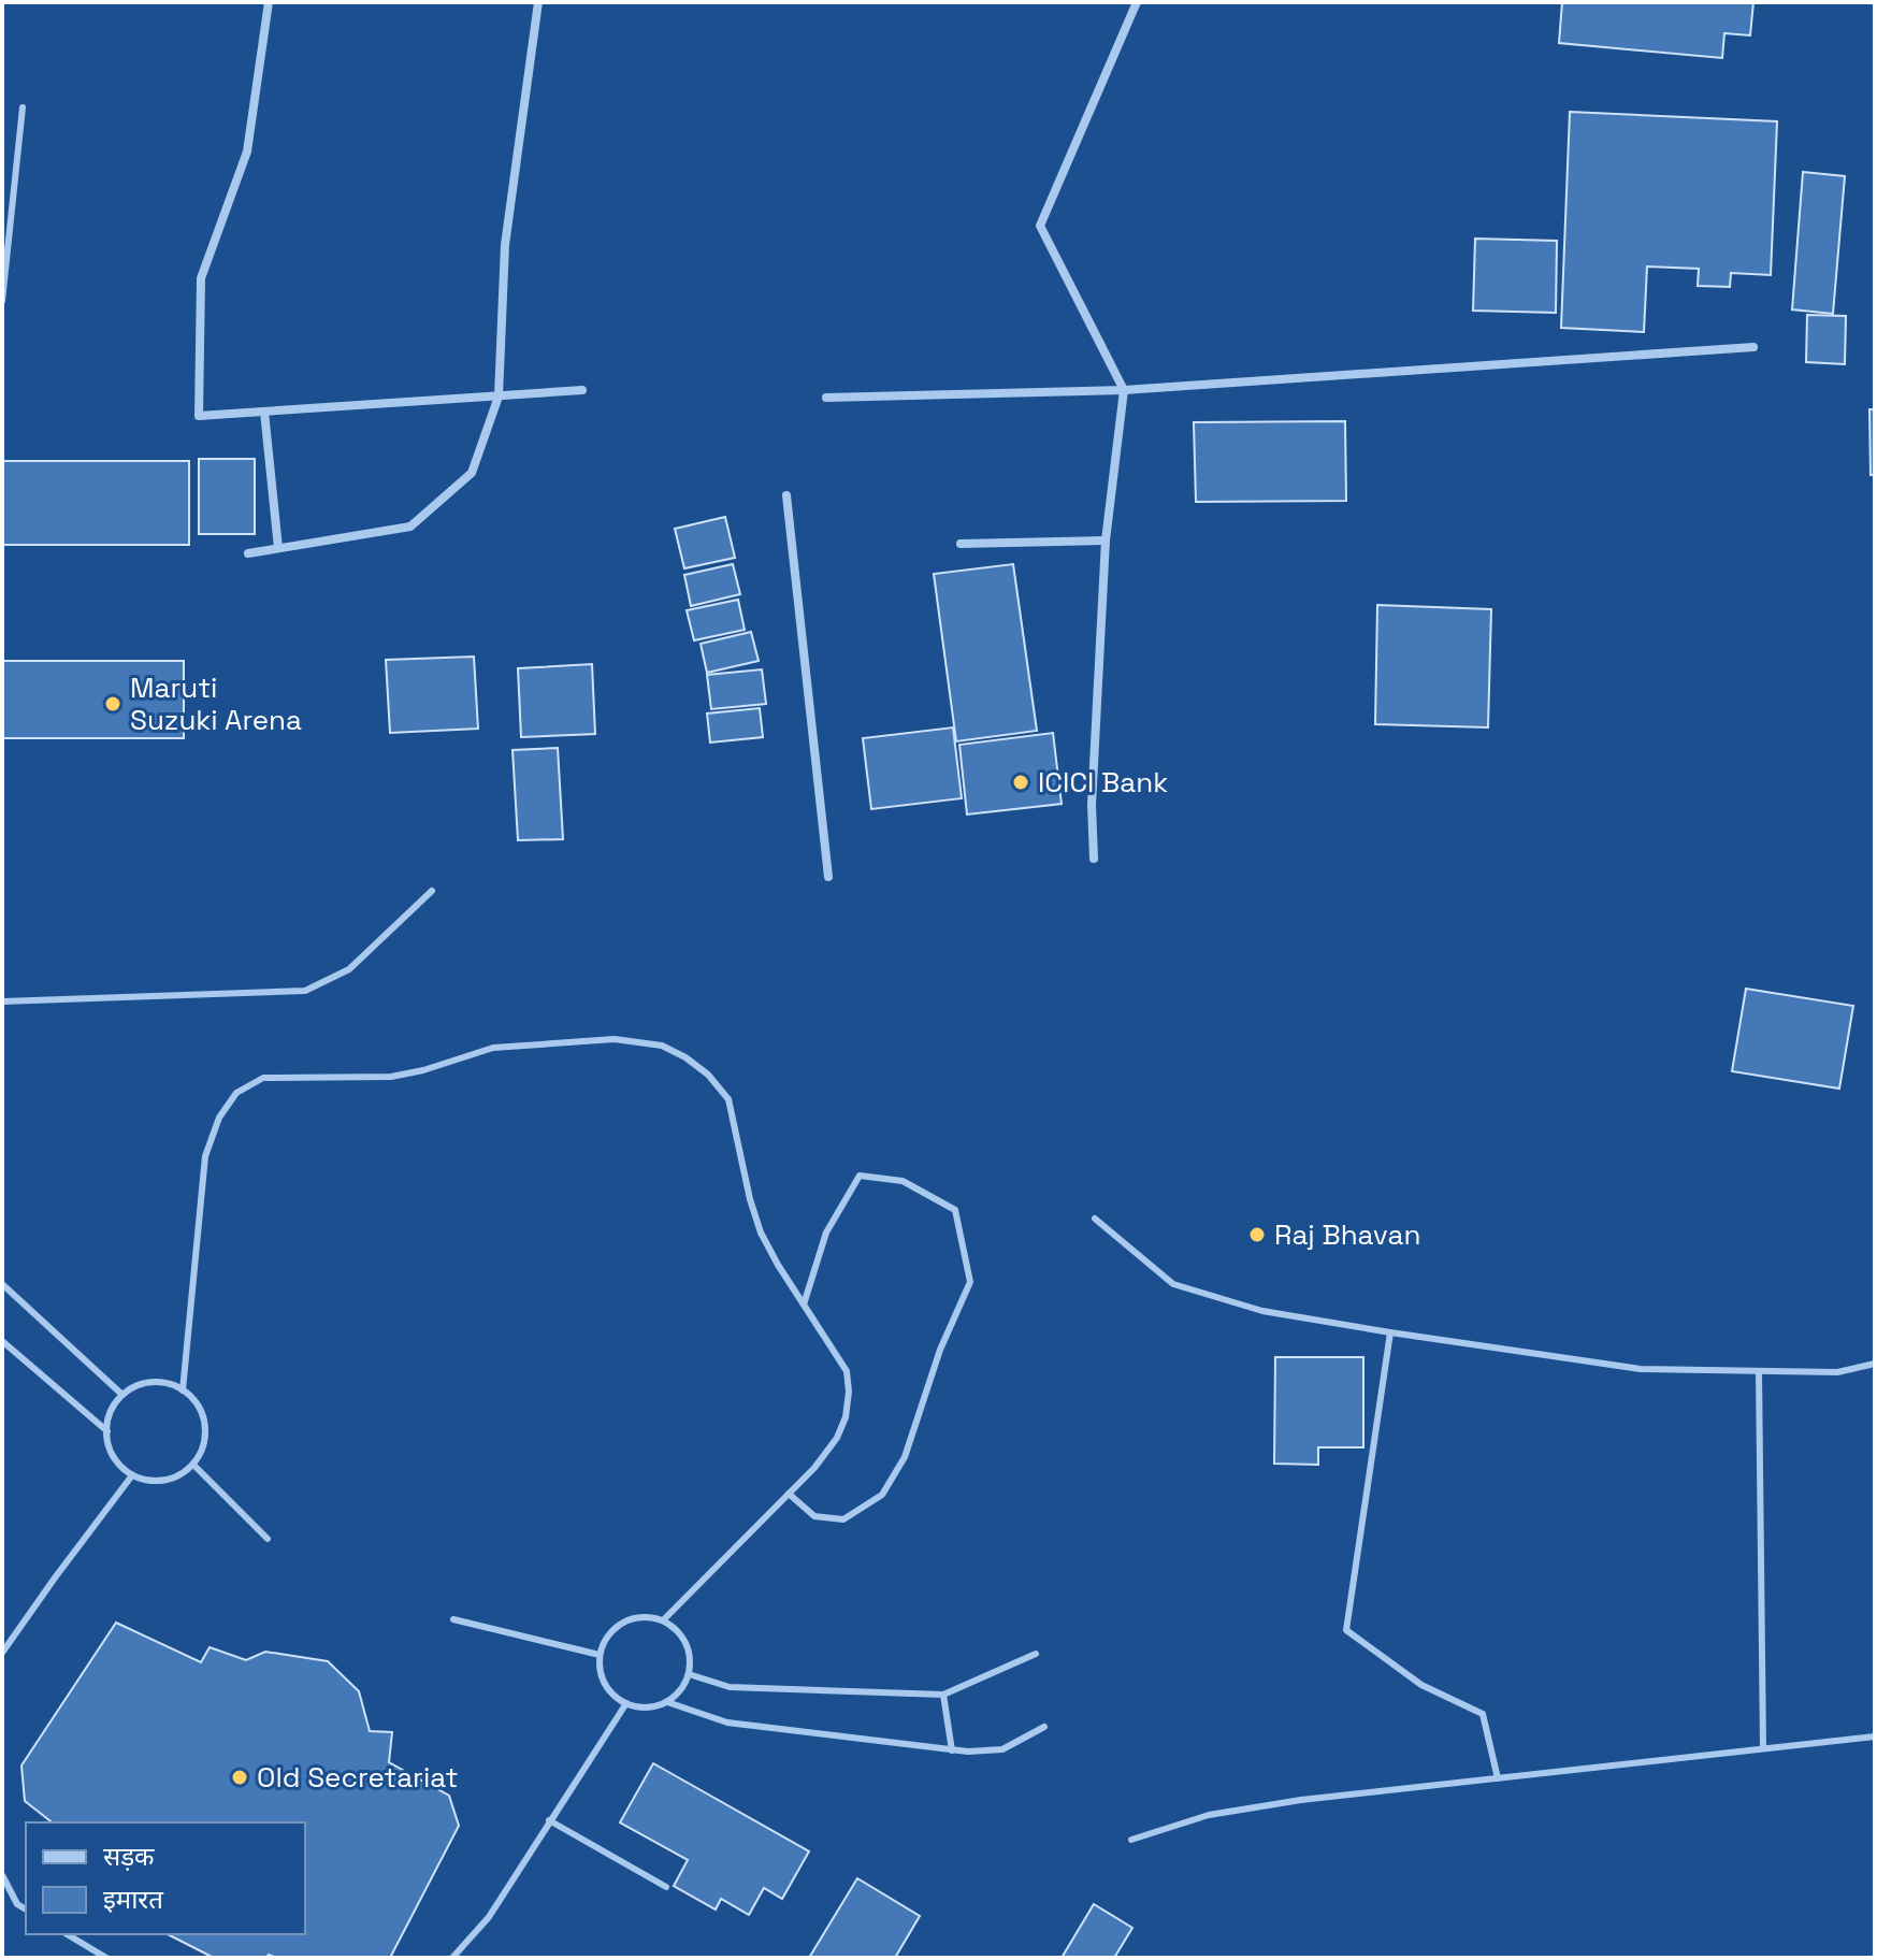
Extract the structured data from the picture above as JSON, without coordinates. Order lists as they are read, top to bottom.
{
  "places": [
    "Maruti Suzuki Arena",
    "ICICI Bank",
    "Raj Bhavan",
    "Old Secretariat"
  ],
  "legend": ["सड़क", "इमारत"]
}
